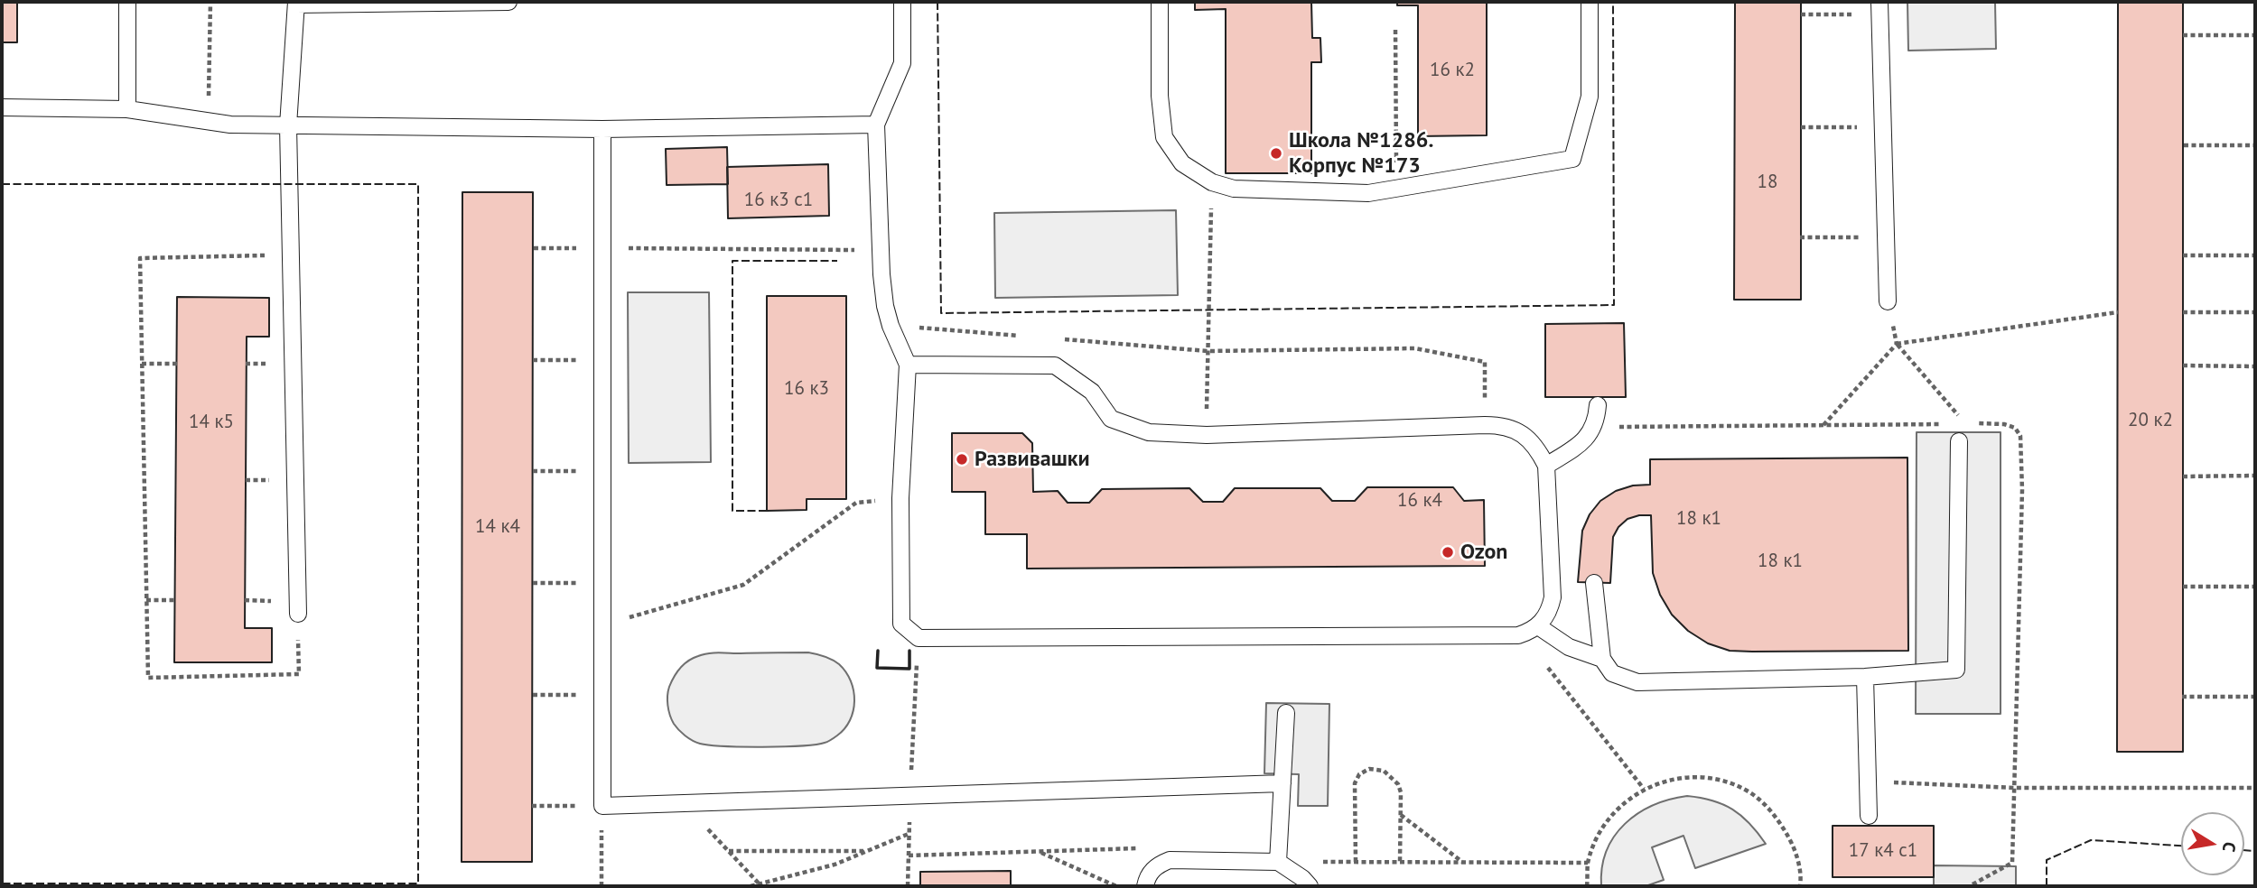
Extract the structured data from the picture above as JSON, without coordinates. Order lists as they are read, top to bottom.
{
  "places": ["Школа №1286. Корпус №173", "Развивашки", "Ozon"],
  "house_numbers": [
    "16 к2",
    "18",
    "16 к3 с1",
    "16 к3",
    "20 к2",
    "14 к5",
    "16 к4",
    "18 к1",
    "14 к4",
    "18 к1",
    "17 к4 с1"
  ],
  "north": "right"
}
